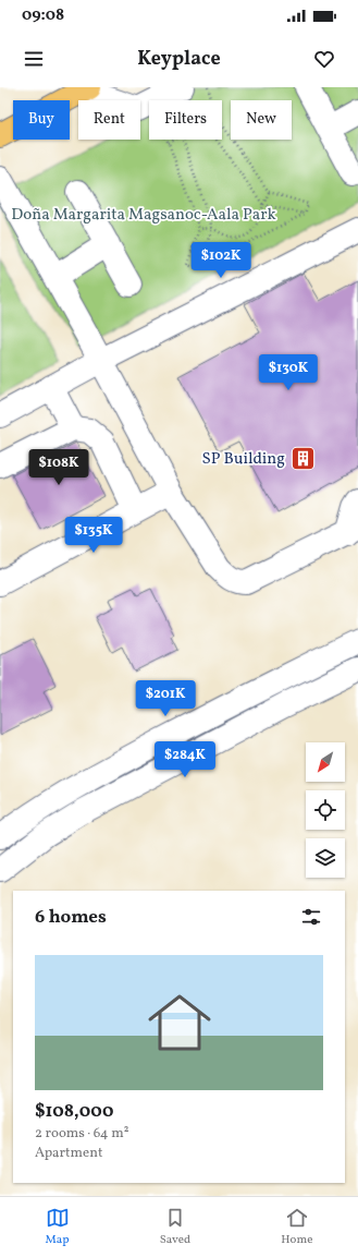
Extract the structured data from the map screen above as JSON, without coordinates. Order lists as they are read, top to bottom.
{
  "parks": ["Doña Margarita Magsanoc-Aala Park"],
  "places": {
    "building": ["SP Building"]
  },
  "north": "bottom left",
  "page": {
    "status": "09:08",
    "header": "Keyplace",
    "chip": [
      "Buy",
      "Rent",
      "Filters",
      "New"
    ],
    "price": [
      "$102K",
      "$130K",
      "$108K",
      "$135K",
      "$201K",
      "$284K"
    ],
    "heading": "6 homes",
    "list": [
      {
        "name": "$108,000",
        "note": "2 rooms · 64 m² · Apartment"
      }
    ],
    "tabs": ["Map", "Saved", "Home"]
  }
}
